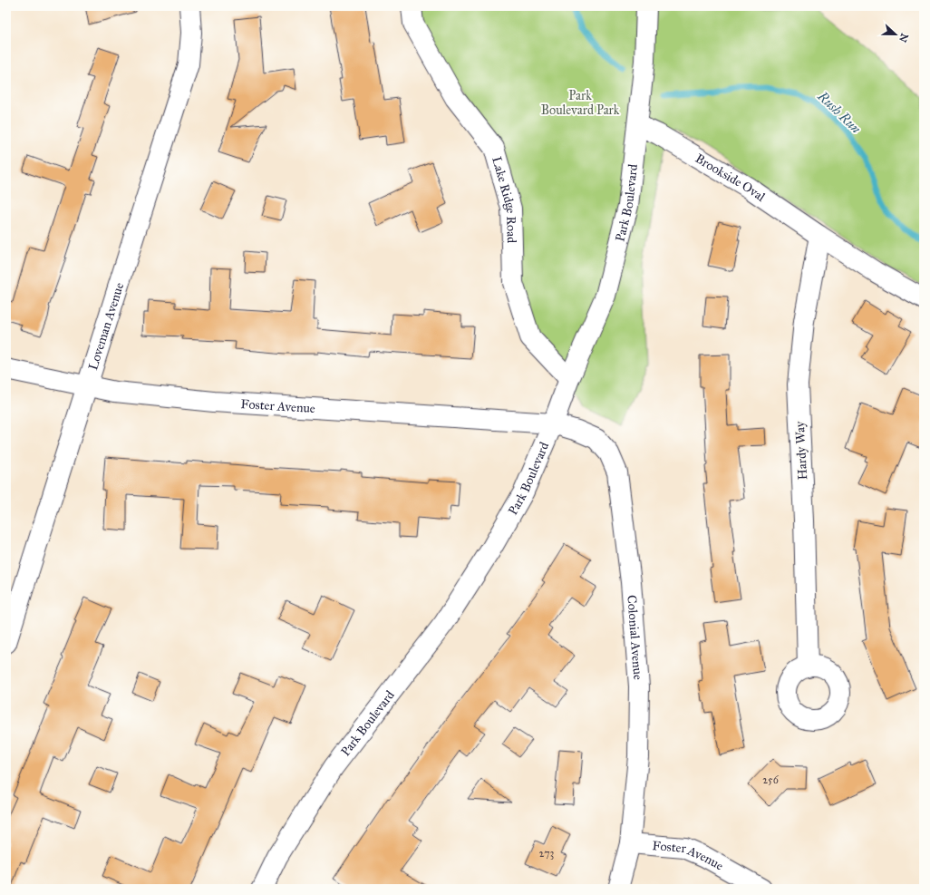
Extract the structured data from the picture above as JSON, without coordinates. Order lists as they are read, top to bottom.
{
  "streets": {
    "street": [
      "Brookside Oval",
      "Lake Ridge Road",
      "Park Boulevard",
      "Loveman Avenue",
      "Foster Avenue",
      "Hardy Way",
      "Colonial Avenue"
    ]
  },
  "crossings": [
    ["Brookside Oval", "Park Boulevard"],
    ["Brookside Oval", "Hardy Way"],
    ["Lake Ridge Road", "Park Boulevard"],
    ["Park Boulevard", "Foster Avenue"],
    ["Park Boulevard", "Colonial Avenue"],
    ["Loveman Avenue", "Foster Avenue"],
    ["Foster Avenue", "Colonial Avenue"]
  ],
  "water": ["Rush Run"],
  "parks": ["Park Boulevard Park"],
  "house_numbers": ["256", "273"],
  "north": "right"
}
